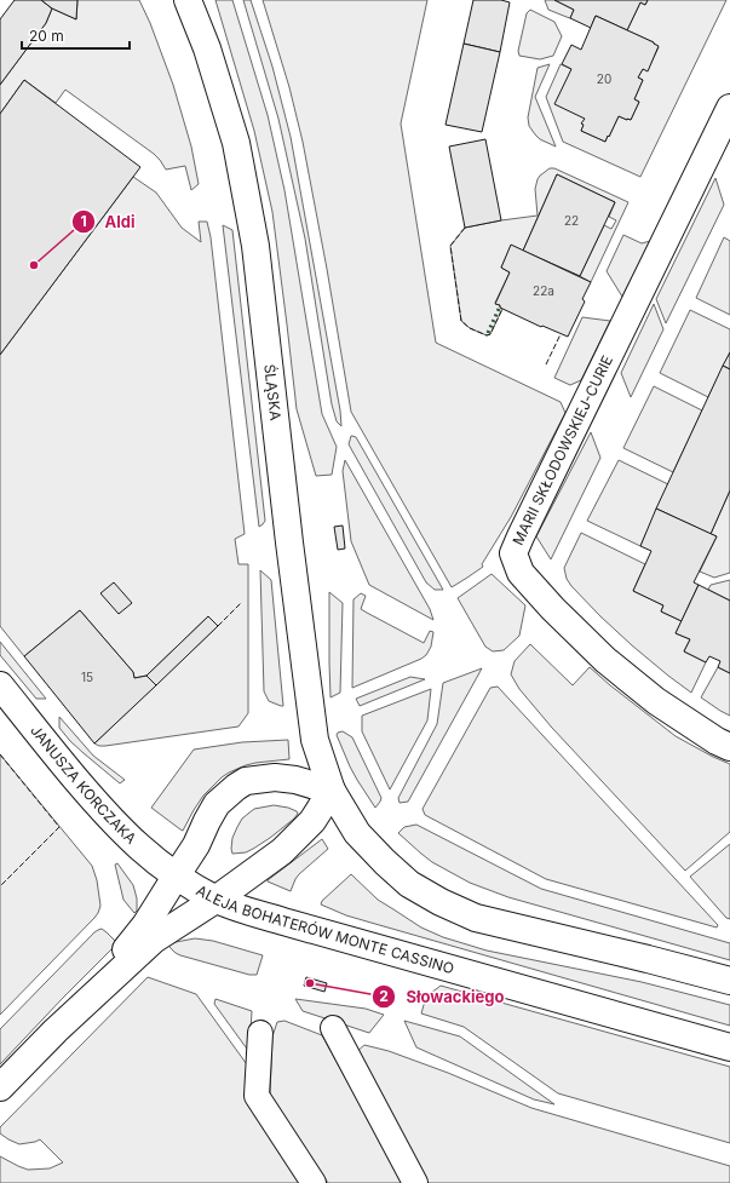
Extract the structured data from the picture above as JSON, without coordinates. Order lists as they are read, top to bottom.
{
  "streets": {
    "street": [
      "ŚLĄSKA",
      "MARII SKŁODOWSKIEJ-CURIE",
      "JANUSZA KORCZAKA",
      "ALEJA BOHATERÓW MONTE CASSINO"
    ]
  },
  "crossings": [
    ["JANUSZA KORCZAKA", "ALEJA BOHATERÓW MONTE CASSINO"]
  ],
  "places": ["Aldi", "Słowackiego"],
  "house_numbers": [
    "20",
    "22",
    "22a",
    "15"
  ],
  "scale_bar": "20 m"
}
